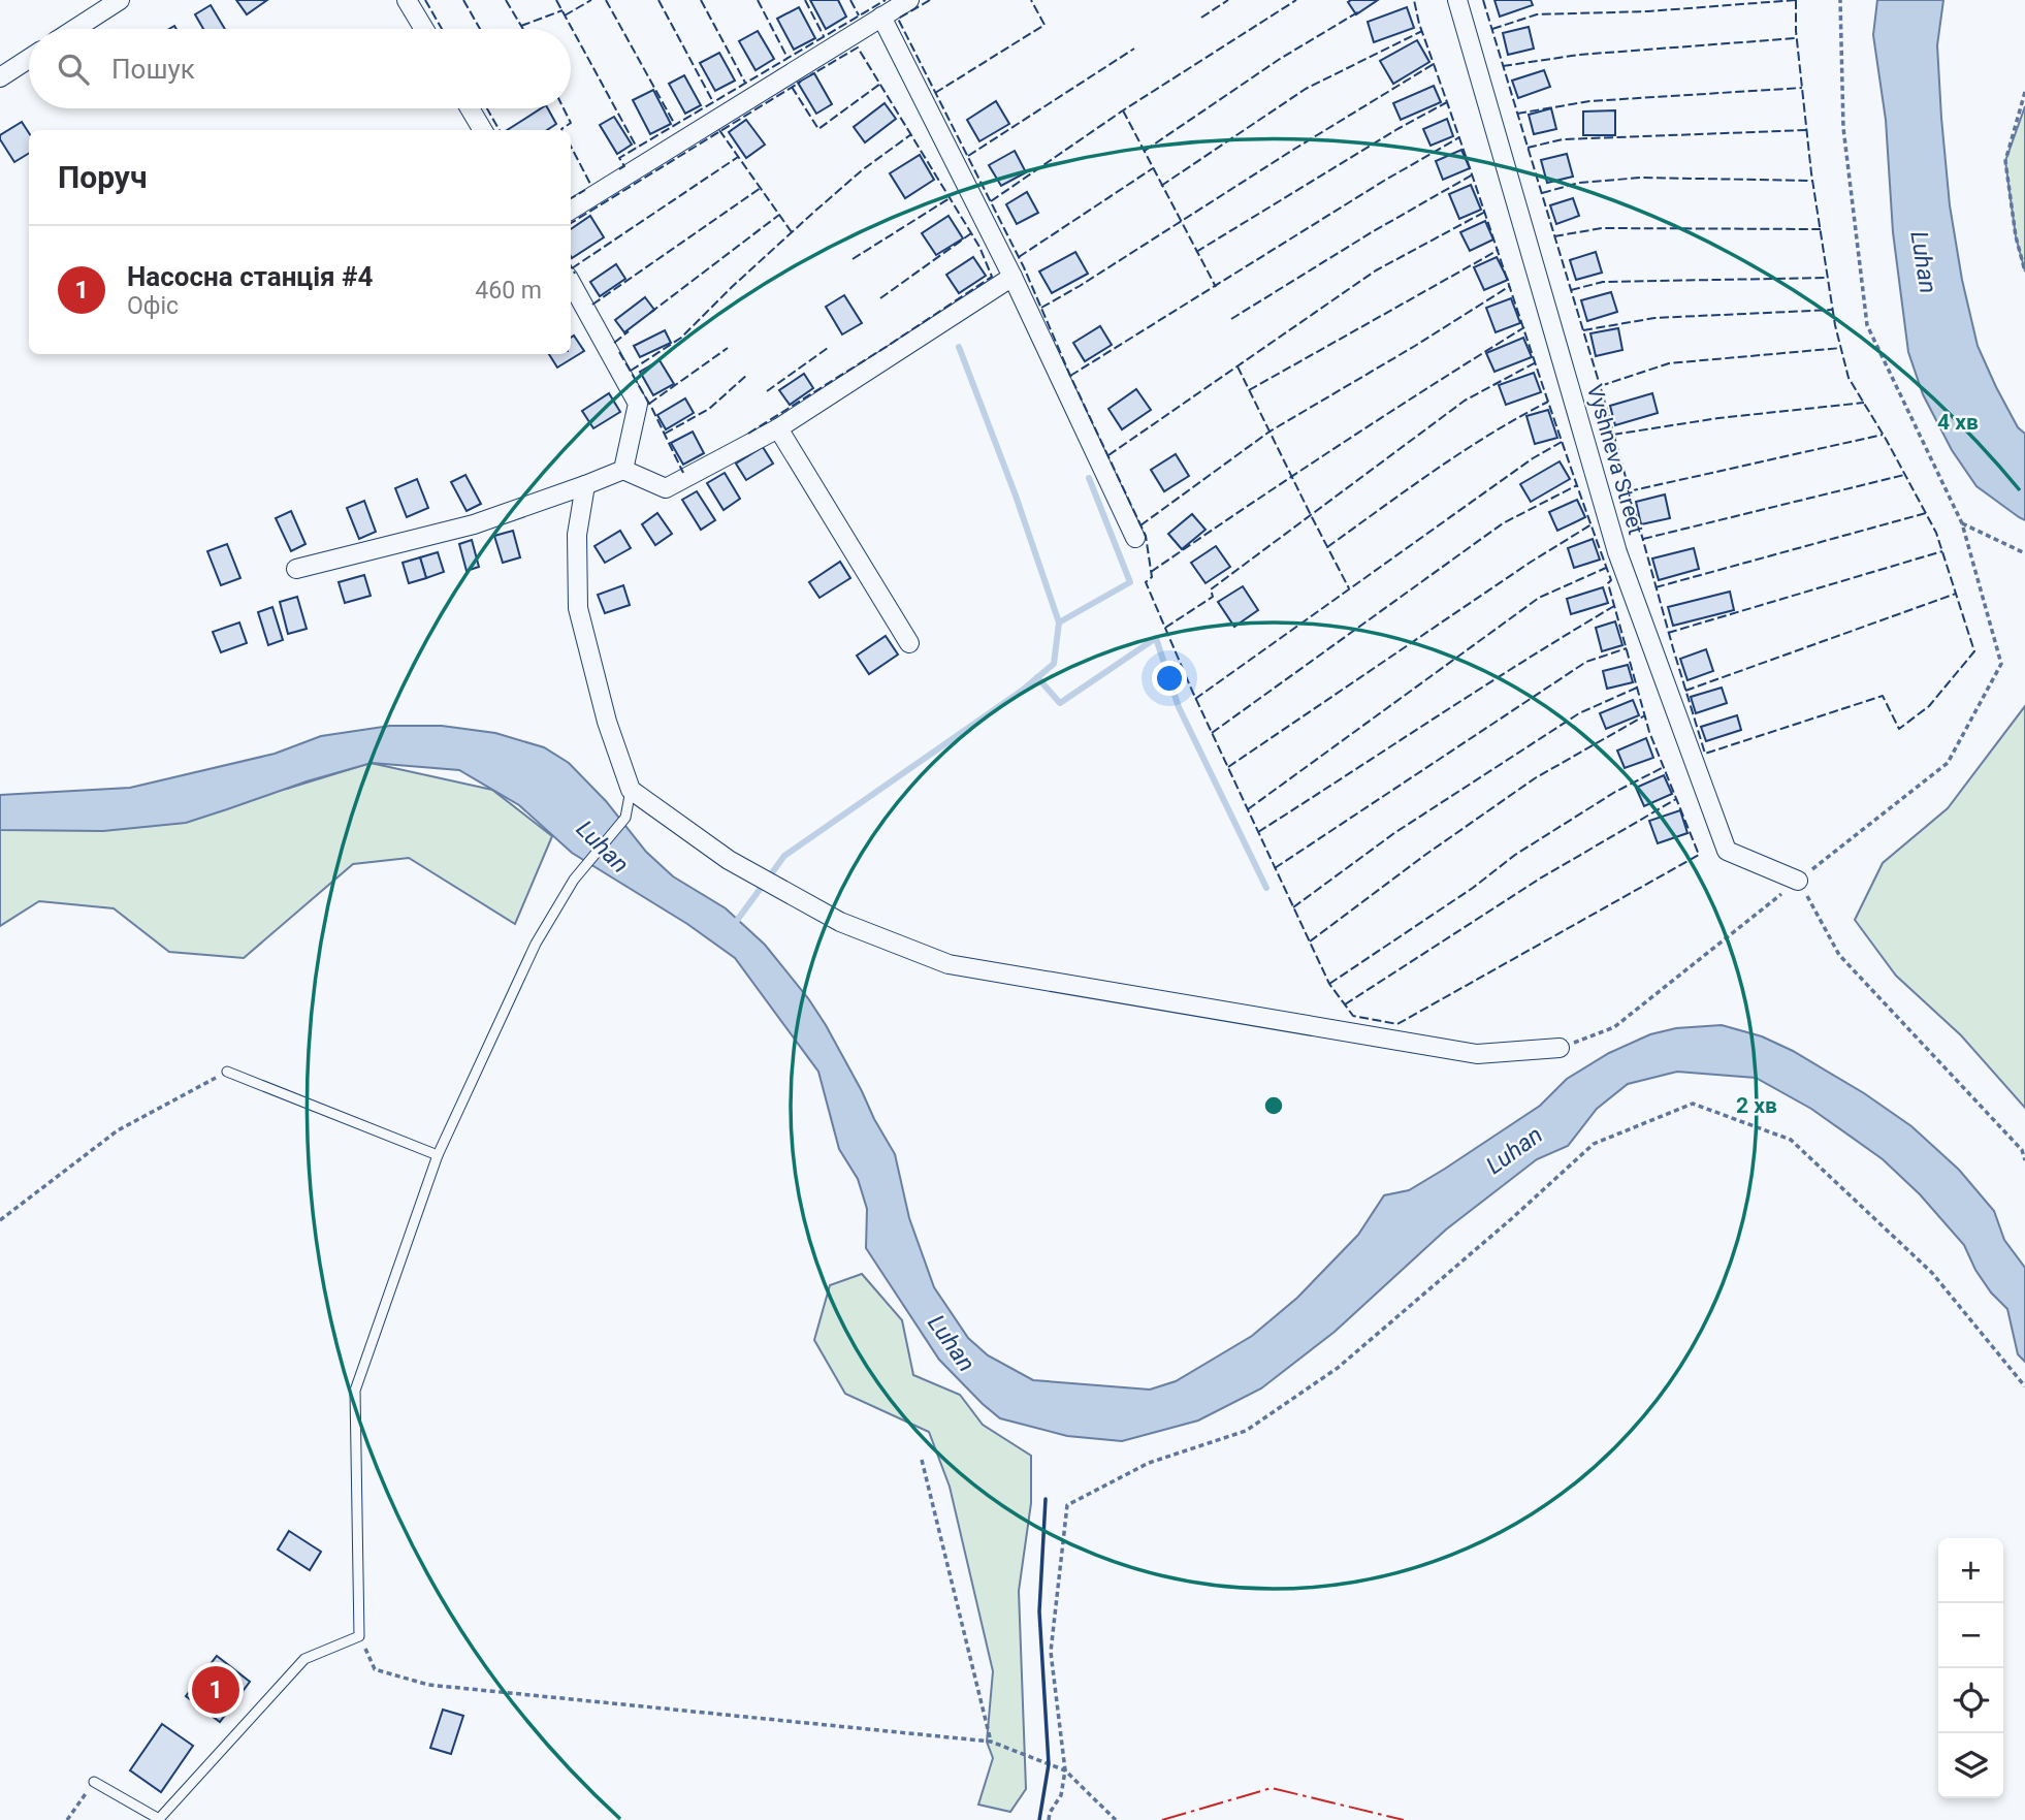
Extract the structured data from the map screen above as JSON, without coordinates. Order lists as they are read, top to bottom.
{
  "streets": {
    "street": ["Vyshneva Street"]
  },
  "water": ["Luhan"],
  "page": {
    "search": "Пошук",
    "heading": "Поруч",
    "list": [
      {
        "mark": "1",
        "name": "Насосна станція #4",
        "note": "Офіс",
        "value": "460 m"
      }
    ],
    "map_buttons": ["+", "−"],
    "pins": "1"
  },
  "rings": ["4 хв", "2 хв"]
}
